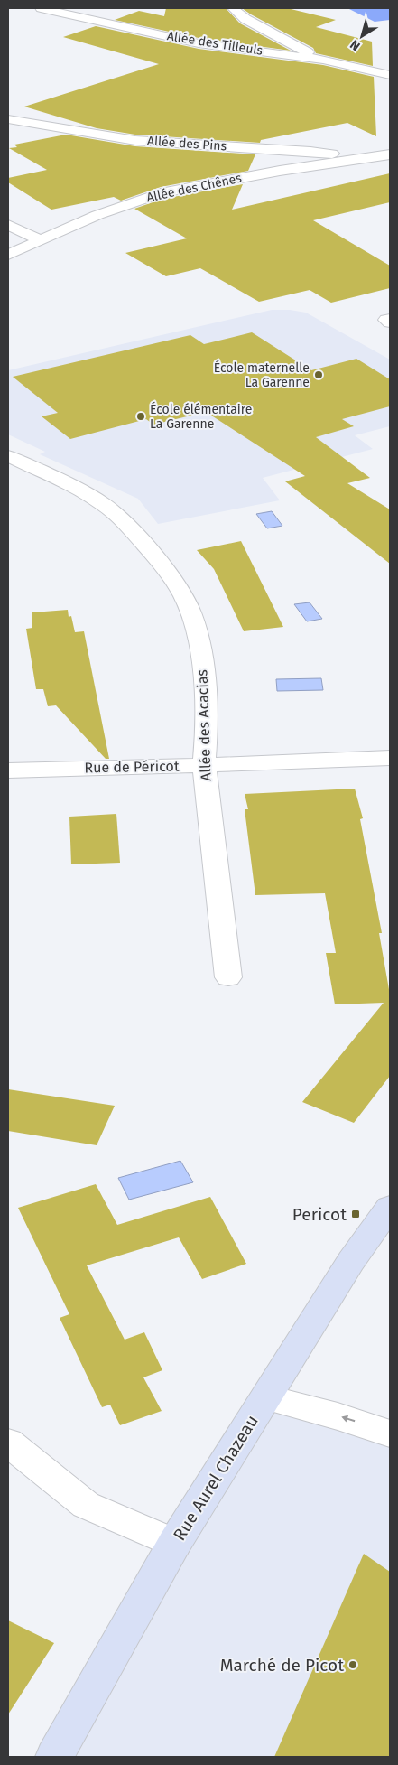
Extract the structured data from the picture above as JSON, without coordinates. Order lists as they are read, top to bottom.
{
  "streets": {
    "street": [
      "Allée des Tilleuls",
      "Allée des Pins",
      "Allée des Chênes",
      "Allée des Acacias",
      "Rue de Péricot",
      "Rue Aurel Chazeau"
    ]
  },
  "crossings": [
    ["Allée des Pins", "Allée des Chênes"],
    ["Allée des Acacias", "Rue de Péricot"]
  ],
  "places": {
    "other": ["École maternelle La Garenne", "École élémentaire La Garenne", "Marché de Picot"],
    "transit": ["Pericot"]
  },
  "north": "bottom left"
}
